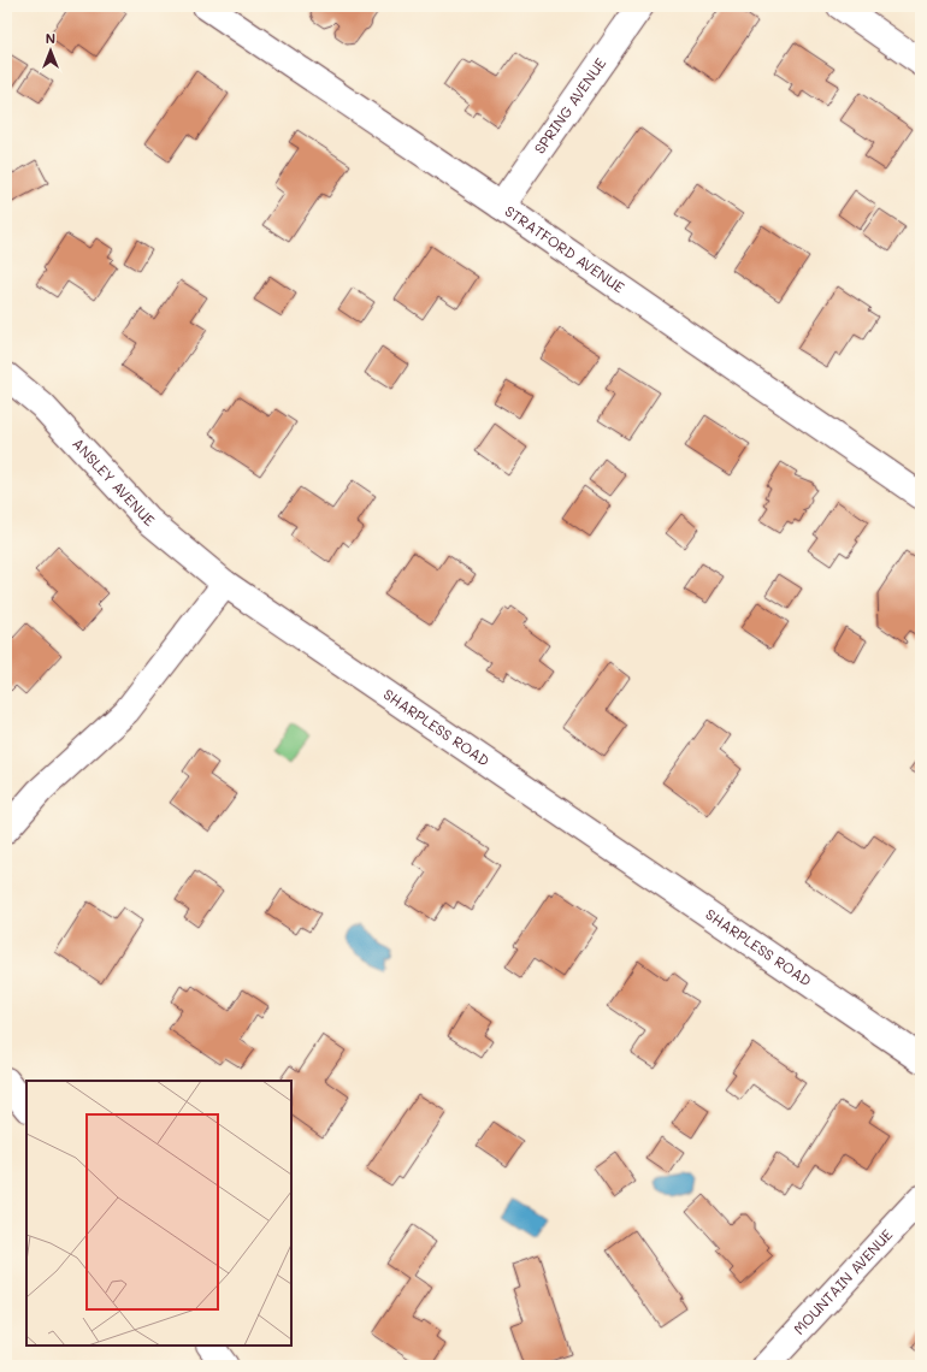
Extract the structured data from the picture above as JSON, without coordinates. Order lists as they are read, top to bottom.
{
  "streets": {
    "street": [
      "SPRING AVENUE",
      "STRATFORD AVENUE",
      "ANSLEY AVENUE",
      "SHARPLESS ROAD",
      "MOUNTAIN AVENUE"
    ]
  },
  "crossings": [
    ["SPRING AVENUE", "STRATFORD AVENUE"],
    ["ANSLEY AVENUE", "SHARPLESS ROAD"]
  ],
  "north": "top"
}
